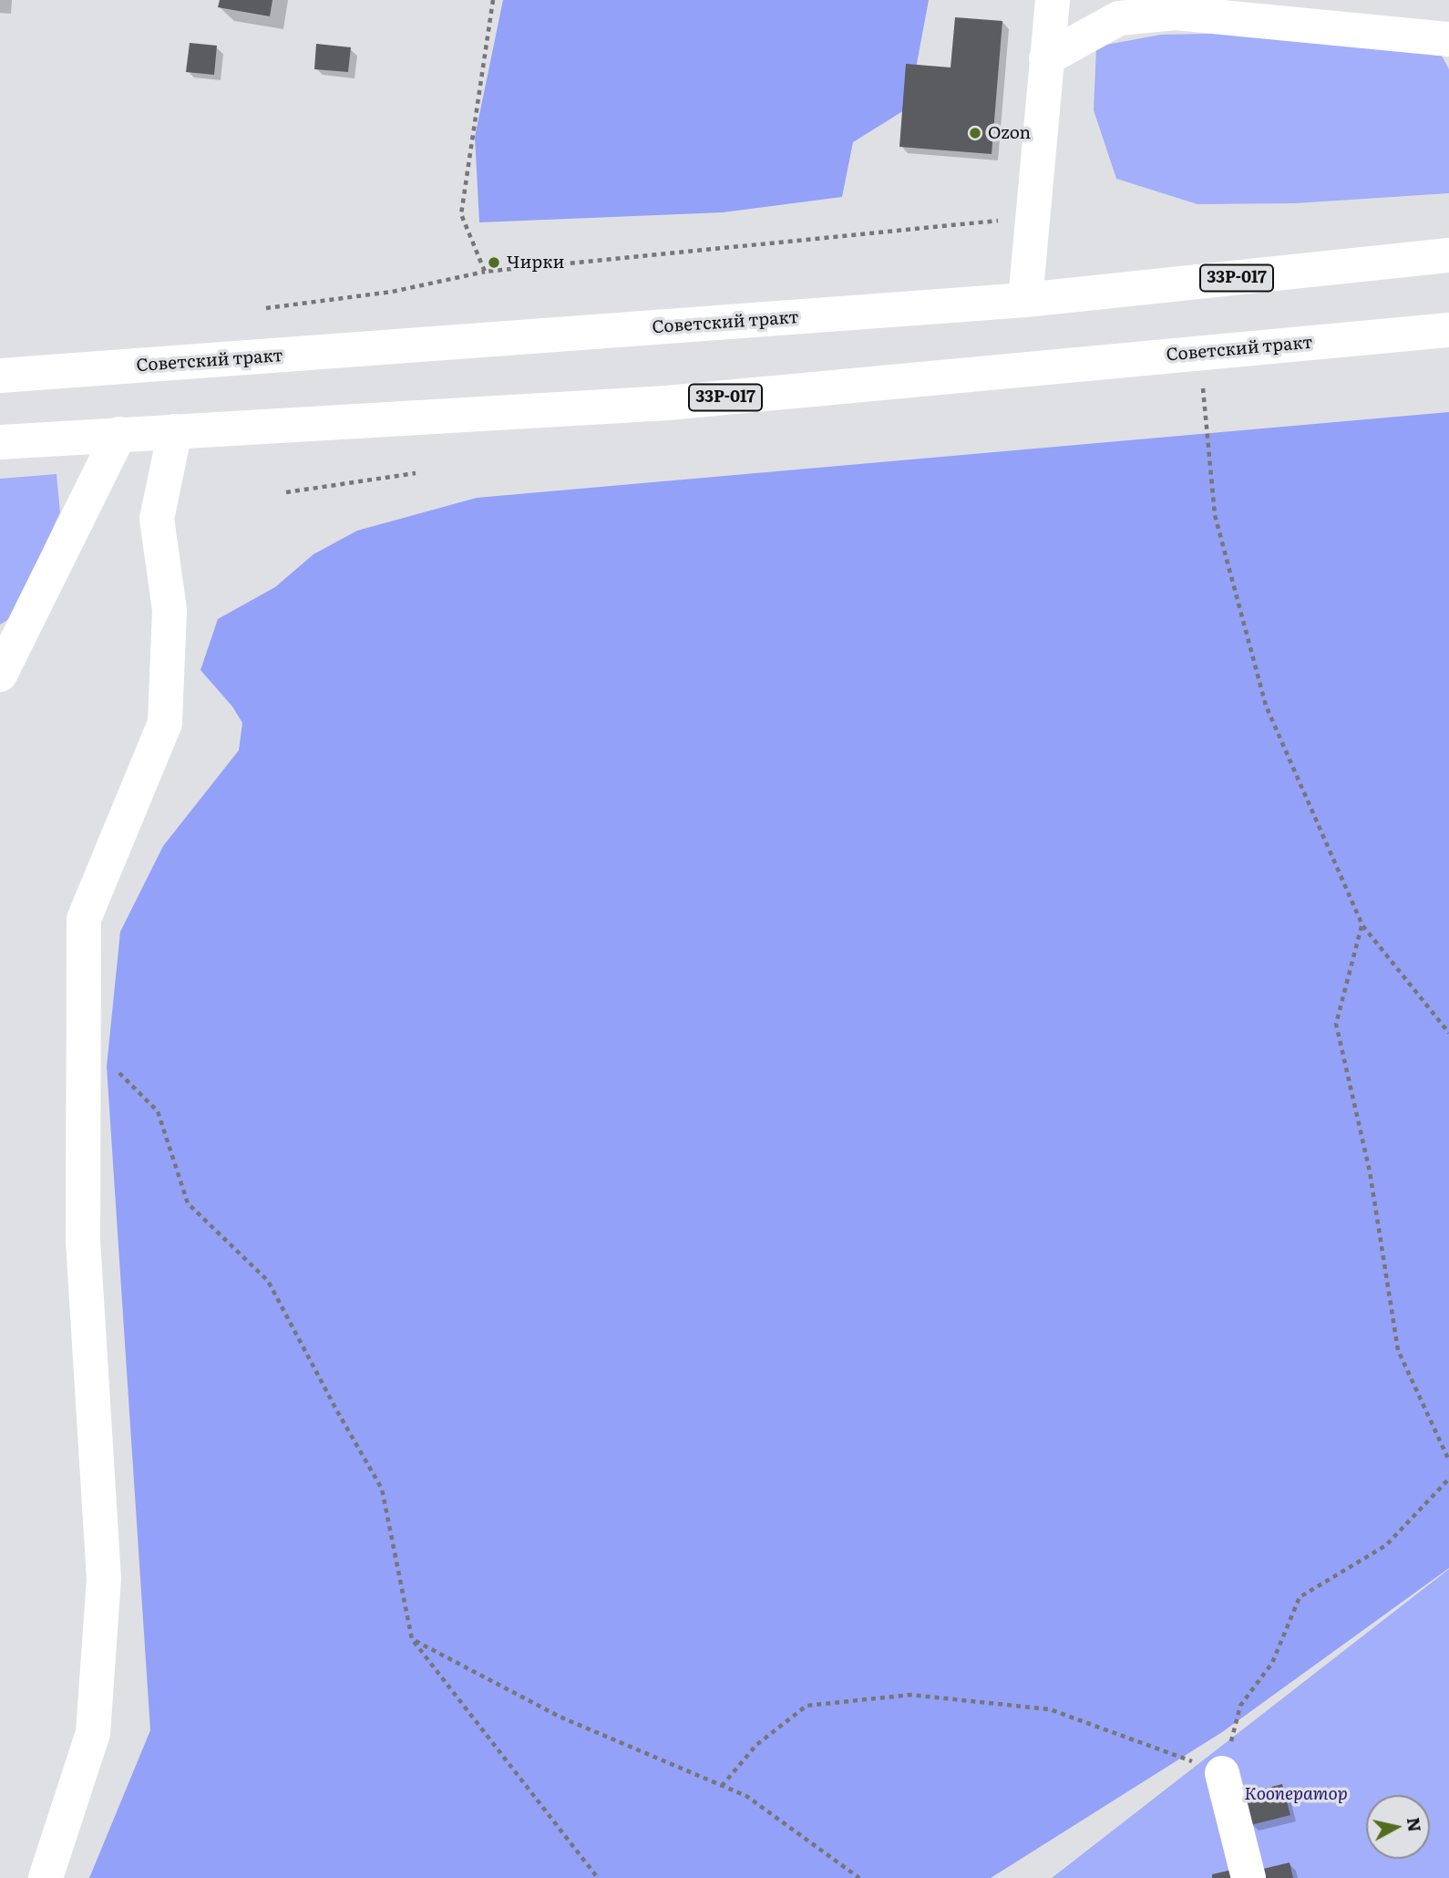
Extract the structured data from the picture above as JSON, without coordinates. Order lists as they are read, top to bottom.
{
  "streets": {
    "main road": ["33Р-017", "Советский тракт"]
  },
  "parks": ["Кооператор"],
  "places": ["Ozon", "Чирки"],
  "north": "right"
}
